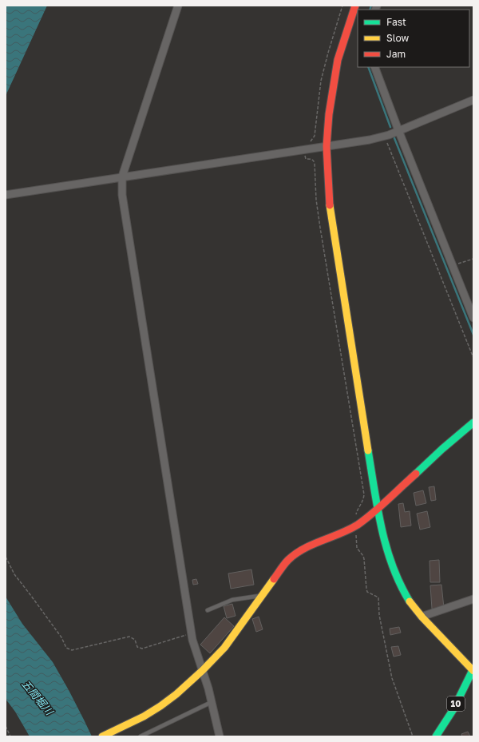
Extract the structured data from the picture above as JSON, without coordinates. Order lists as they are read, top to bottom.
{
  "streets": {
    "street": ["10"]
  },
  "water": ["五間堀川"],
  "legend": ["Fast", "Slow", "Jam"]
}
